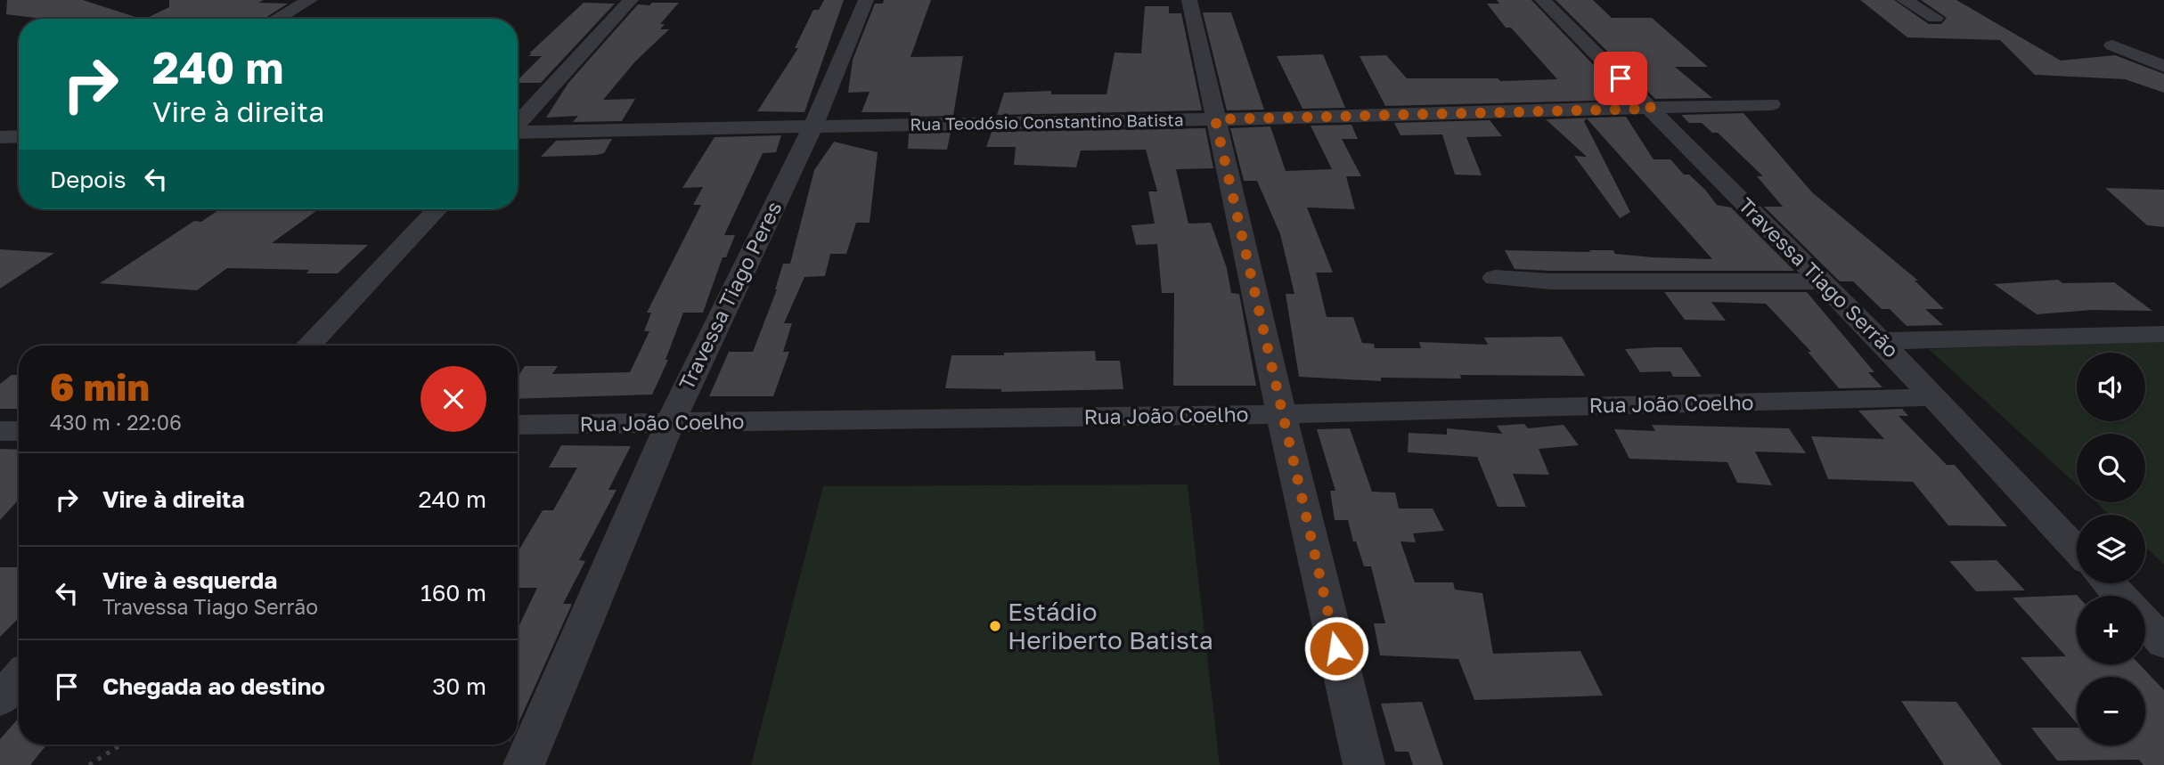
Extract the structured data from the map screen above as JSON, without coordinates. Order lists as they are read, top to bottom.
{
  "streets": {
    "street": [
      "Rua Teodósio Constantino Batista",
      "Travessa Tiago Serrão",
      "Travessa Tiago Peres",
      "Rua João Coelho"
    ]
  },
  "crossings": [
    ["Rua Teodósio Constantino Batista", "Travessa Tiago Serrão"],
    ["Rua Teodósio Constantino Batista", "Travessa Tiago Peres"],
    ["Travessa Tiago Serrão", "Rua João Coelho"],
    ["Travessa Tiago Peres", "Rua João Coelho"]
  ],
  "places": ["Estádio Heriberto Batista"],
  "page": {
    "turn": ["240 m", "Vire à direita"],
    "then": "Depois",
    "heading": ["6 min", "430 m · 22:06"],
    "map_buttons": ["+", "−"],
    "list": [
      {
        "name": "Vire à direita",
        "value": "240 m"
      },
      {
        "name": "Vire à esquerda",
        "note": "Travessa Tiago Serrão",
        "value": "160 m"
      },
      {
        "name": "Chegada ao destino",
        "value": "30 m"
      }
    ]
  }
}
